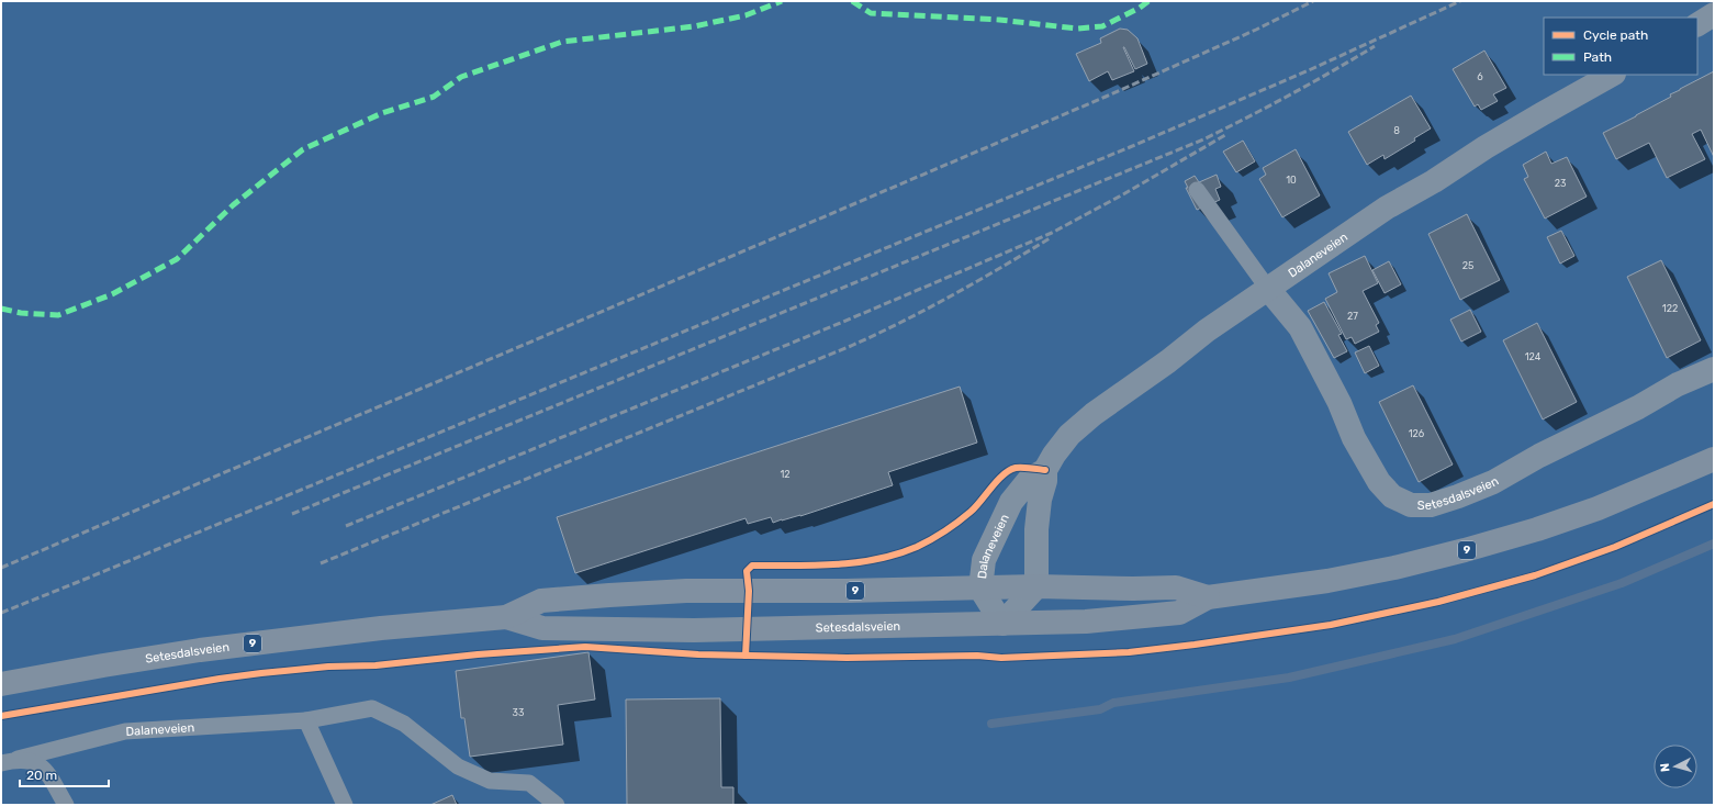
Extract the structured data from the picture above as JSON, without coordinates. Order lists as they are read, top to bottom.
{
  "streets": {
    "highway": ["Setesdalsveien", "9"],
    "street": ["Dalaneveien"]
  },
  "crossings": [
    ["Dalaneveien", "Setesdalsveien"]
  ],
  "house_numbers": [
    "6",
    "8",
    "10",
    "23",
    "25",
    "122",
    "27",
    "124",
    "126",
    "12",
    "33"
  ],
  "legend": ["Cycle path", "Path"],
  "scale_bar": "20 m",
  "north": "left"
}
